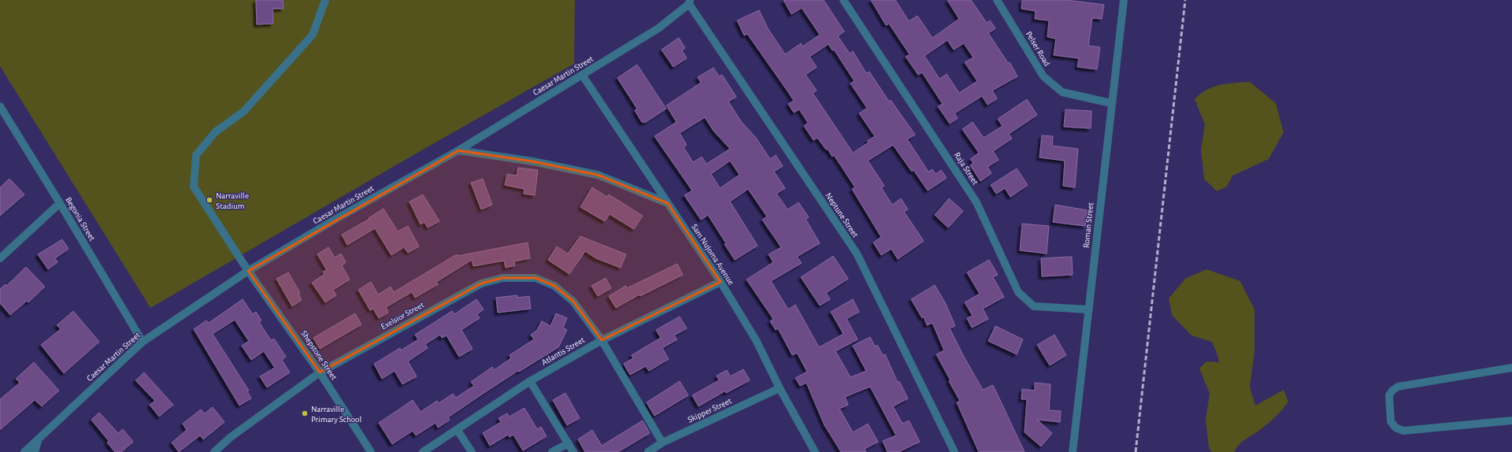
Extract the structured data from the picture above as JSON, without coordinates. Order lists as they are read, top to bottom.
{
  "streets": {
    "street": [
      "Pelser Road",
      "Caesar Martin Street",
      "Raja Street",
      "Neptune Street",
      "Begonia Street",
      "Roman Street",
      "Sam Nujoma Avenue",
      "Exelsior Street",
      "Atlantis Street",
      "Shepstone Street",
      "Skipper Street"
    ]
  },
  "crossings": [
    ["Pelser Road", "Roman Street"],
    ["Caesar Martin Street", "Neptune Street"],
    ["Caesar Martin Street", "Begonia Street"],
    ["Caesar Martin Street", "Sam Nujoma Avenue"],
    ["Caesar Martin Street", "Shepstone Street"],
    ["Raja Street", "Roman Street"],
    ["Sam Nujoma Avenue", "Atlantis Street"],
    ["Sam Nujoma Avenue", "Skipper Street"],
    ["Exelsior Street", "Atlantis Street"],
    ["Exelsior Street", "Shepstone Street"],
    ["Exelsior Street", "Skipper Street"]
  ],
  "places": ["Narraville Stadium", "Narraville Primary School"]
}
